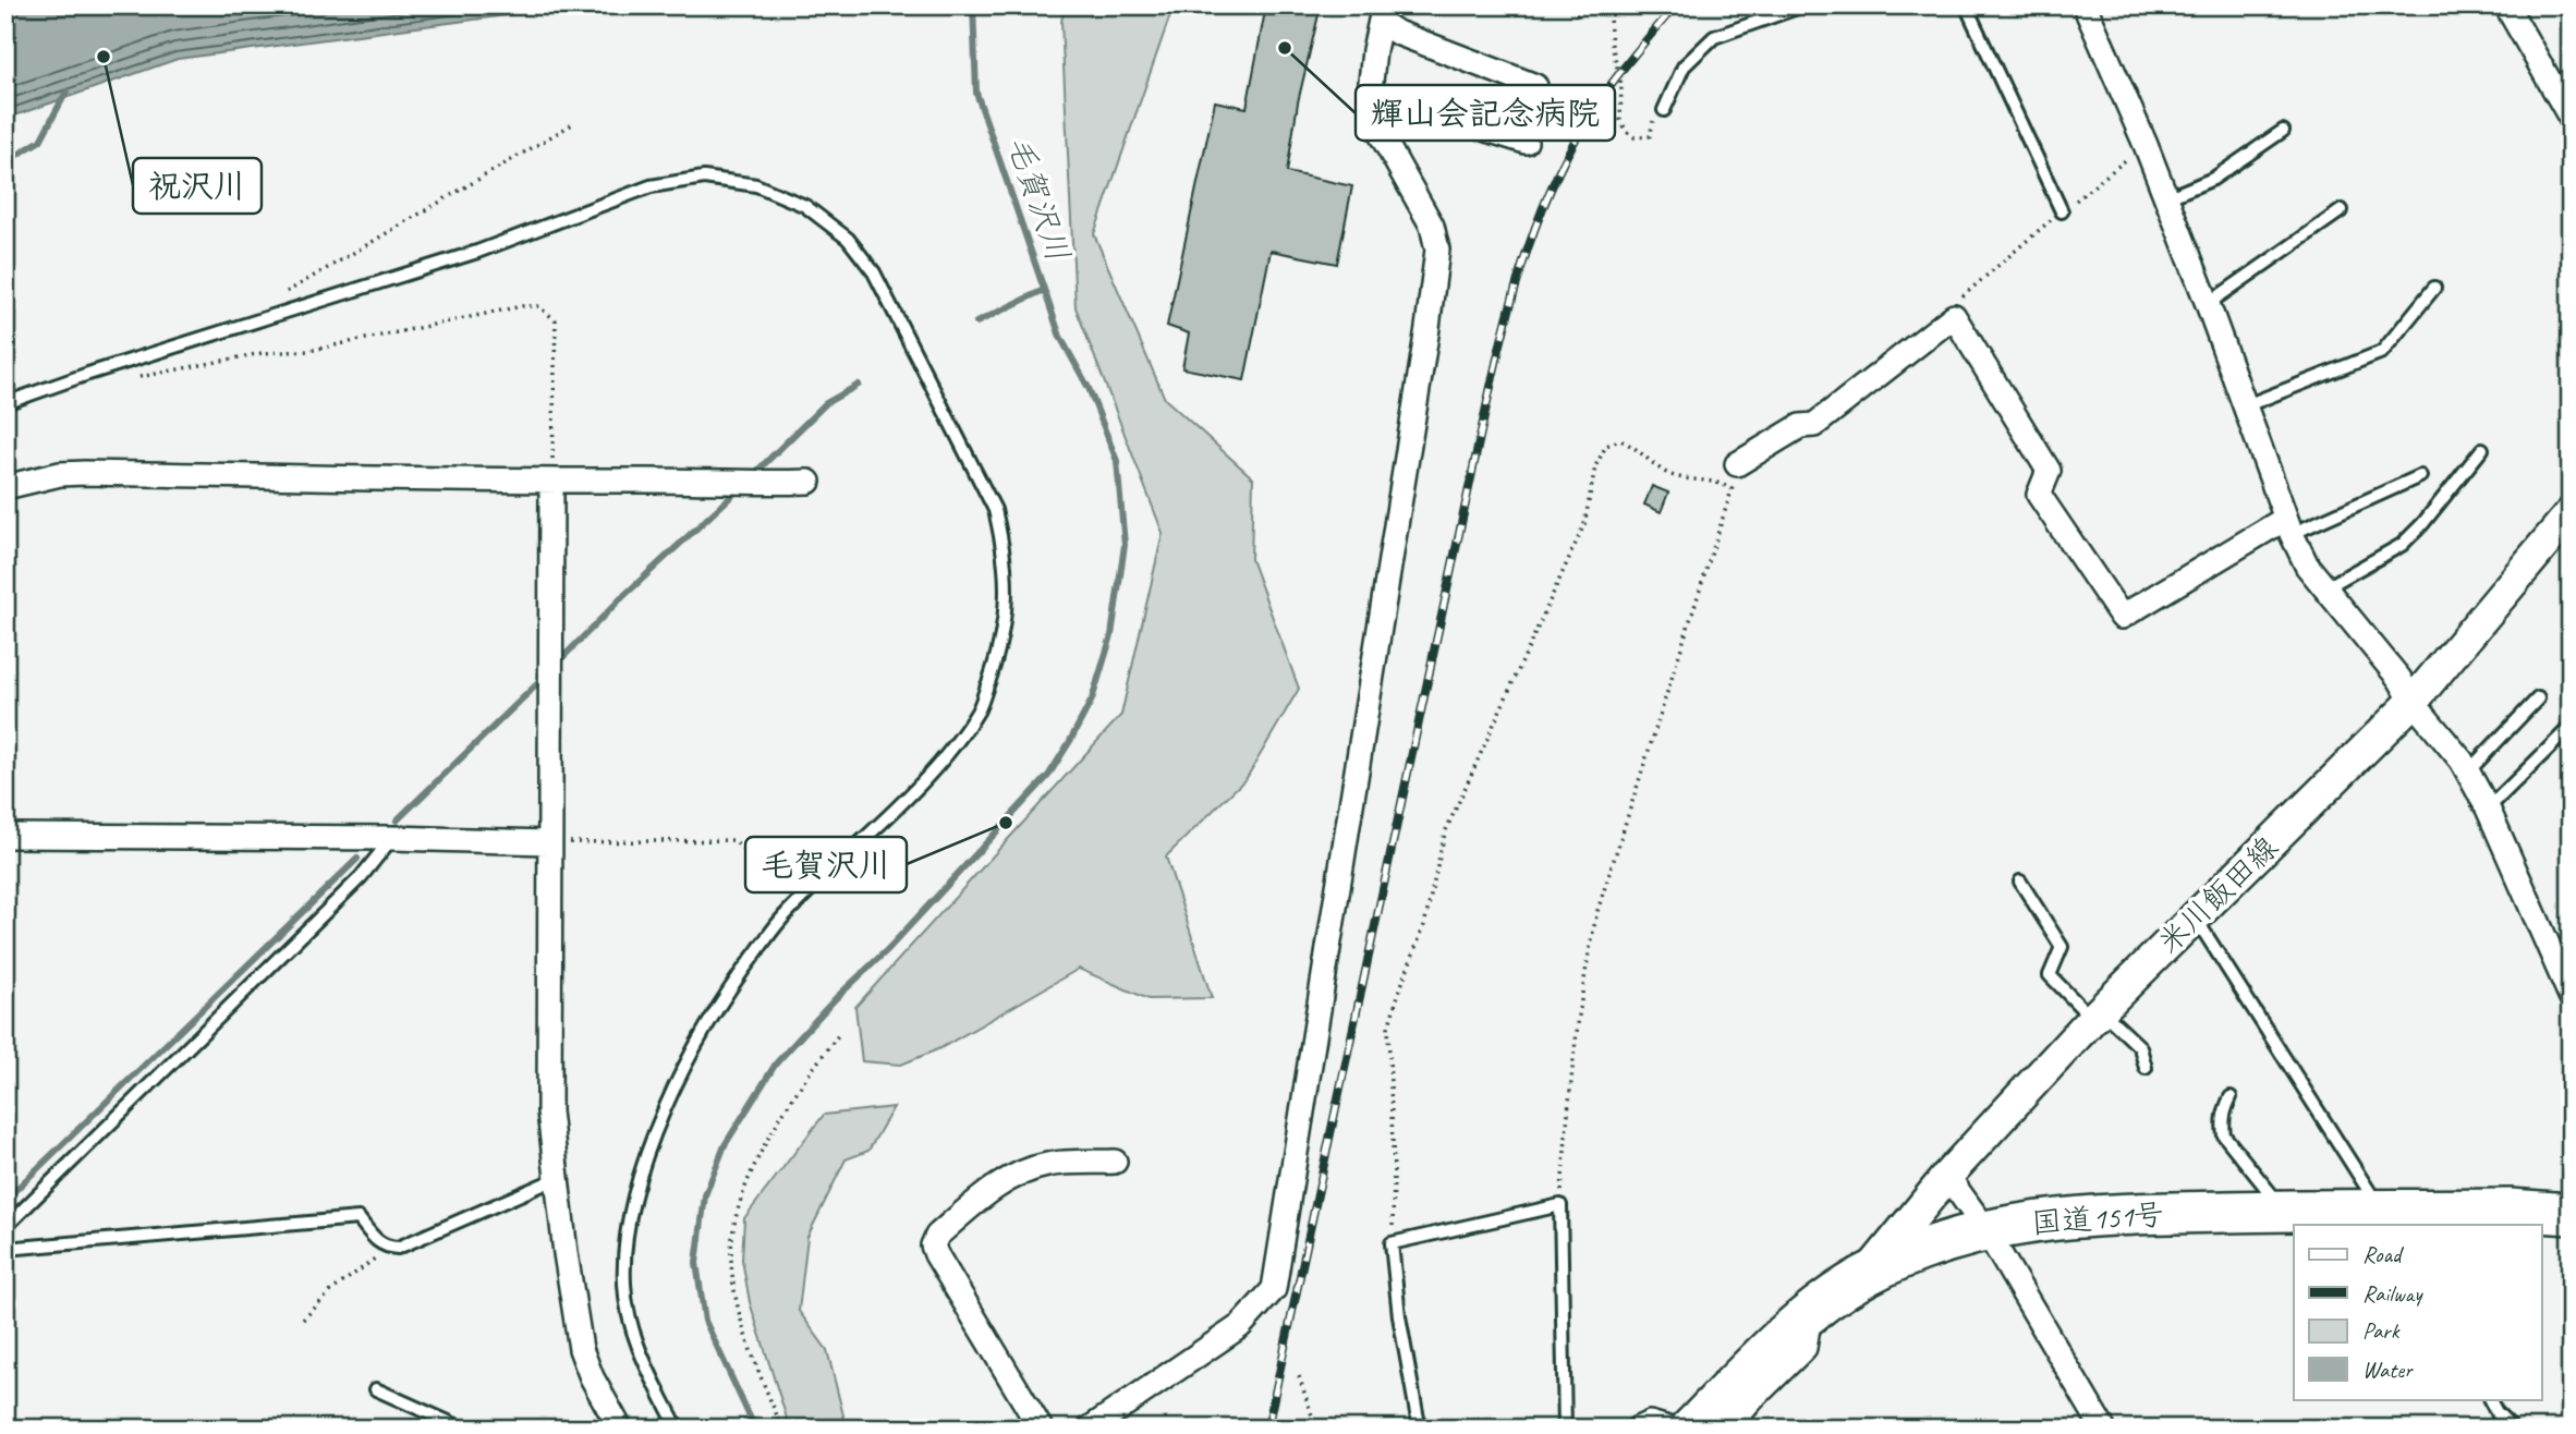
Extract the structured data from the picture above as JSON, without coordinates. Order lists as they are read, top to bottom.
{
  "streets": {
    "highway": ["国道151号"],
    "main road": ["米川飯田線"]
  },
  "crossings": [
    ["米川飯田線", "国道151号"]
  ],
  "water": ["毛賀沢川"],
  "places": ["輝山会記念病院", "祝沢川", "毛賀沢川"],
  "legend": [
    "Road",
    "Railway",
    "Park",
    "Water"
  ]
}
